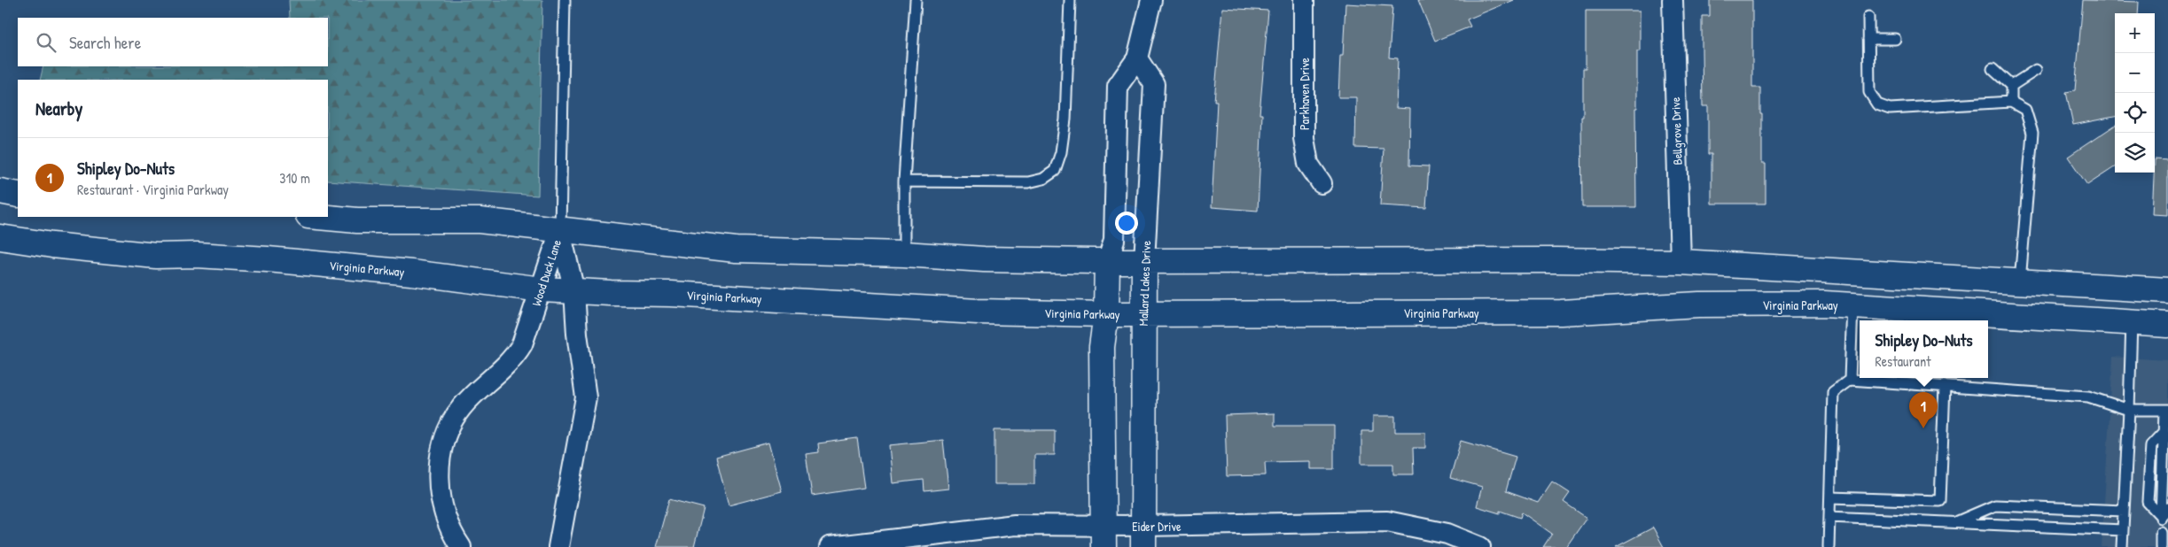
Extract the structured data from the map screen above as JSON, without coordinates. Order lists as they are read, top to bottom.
{
  "streets": {
    "main road": ["Virginia Parkway", "Mallard Lakes Drive"],
    "street": [
      "Parkhaven Drive",
      "Bellgrove Drive",
      "Wood Duck Lane",
      "Eider Drive"
    ]
  },
  "crossings": [
    ["Virginia Parkway", "Wood Duck Lane"],
    ["Virginia Parkway", "Mallard Lakes Drive"],
    ["Mallard Lakes Drive", "Eider Drive"]
  ],
  "page": {
    "map_buttons": ["+", "−"],
    "search": "Search here",
    "heading": "Nearby",
    "list": [
      {
        "mark": "1",
        "name": "Shipley Do-Nuts",
        "note": "Restaurant · Virginia Parkway",
        "value": "310 m"
      }
    ],
    "popup": ["Shipley Do-Nuts", "Restaurant"],
    "pins": "1"
  }
}
